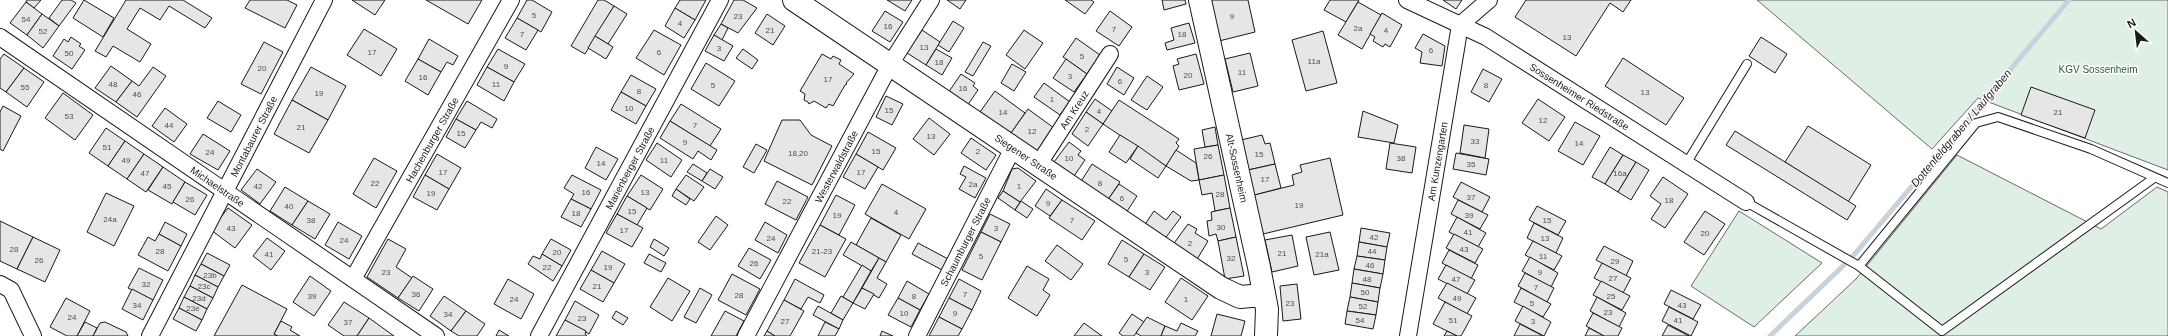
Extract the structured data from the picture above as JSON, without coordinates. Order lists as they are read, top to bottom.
{
  "streets": {
    "main road": ["Siegener Straße", "Alt-Sossenheim"],
    "street": [
      "Sossenheimer Riedstraße",
      "Am Kreuz",
      "Montabaurer Straße",
      "Hachenburger Straße",
      "Am Kunzengarten",
      "Westerwaldstraße",
      "Marienberger Straße",
      "Michaelstraße",
      "Schaumburger Straße"
    ]
  },
  "crossings": [
    ["Sossenheimer Riedstraße", "Am Kunzengarten"],
    ["Am Kreuz", "Siegener Straße"],
    ["Montabaurer Straße", "Michaelstraße"],
    ["Hachenburger Straße", "Michaelstraße"],
    ["Siegener Straße", "Westerwaldstraße"],
    ["Siegener Straße", "Alt-Sossenheim"],
    ["Siegener Straße", "Schaumburger Straße"]
  ],
  "water": ["Dottenfeldgraben / Laufgraben"],
  "parks": ["KGV Sossenheim"],
  "house_numbers": [
    "5",
    "23",
    "9",
    "54",
    "4",
    "16",
    "2a",
    "7",
    "21",
    "4",
    "52",
    "7",
    "18",
    "13",
    "13",
    "3",
    "6",
    "17",
    "6",
    "50",
    "5",
    "11a",
    "18",
    "9",
    "20",
    "11",
    "20",
    "3",
    "16",
    "17",
    "6",
    "48",
    "11",
    "5",
    "8",
    "55",
    "16",
    "8",
    "13",
    "19",
    "46",
    "1",
    "10",
    "15",
    "4",
    "14",
    "21",
    "53",
    "12",
    "44",
    "7",
    "21",
    "2",
    "12",
    "15",
    "13",
    "33",
    "9",
    "14",
    "51",
    "15",
    "2",
    "24",
    "18,20",
    "15",
    "26",
    "10",
    "38",
    "49",
    "11",
    "14",
    "35",
    "17",
    "17",
    "47",
    "16a",
    "17",
    "22",
    "8",
    "2a",
    "45",
    "42",
    "1",
    "16",
    "13",
    "19",
    "28",
    "37",
    "6",
    "26",
    "18",
    "22",
    "9",
    "19",
    "40",
    "15",
    "4",
    "18",
    "19",
    "39",
    "24a",
    "38",
    "7",
    "15",
    "30",
    "43",
    "3",
    "17",
    "41",
    "20",
    "42",
    "24",
    "13",
    "24",
    "2",
    "28",
    "43",
    "28",
    "21-23",
    "44",
    "20",
    "21",
    "41",
    "21a",
    "5",
    "11",
    "32",
    "5",
    "26",
    "29",
    "26",
    "46",
    "22",
    "19",
    "23",
    "3",
    "9",
    "23b",
    "27",
    "48",
    "47",
    "32",
    "23c",
    "21",
    "7",
    "50",
    "36",
    "7",
    "28",
    "39",
    "8",
    "25",
    "23d",
    "49",
    "24",
    "1",
    "23",
    "5",
    "34",
    "43",
    "52",
    "23e",
    "23",
    "10",
    "9",
    "34",
    "24",
    "23",
    "54",
    "51",
    "41",
    "27",
    "3",
    "37"
  ],
  "north": "top left"
}
